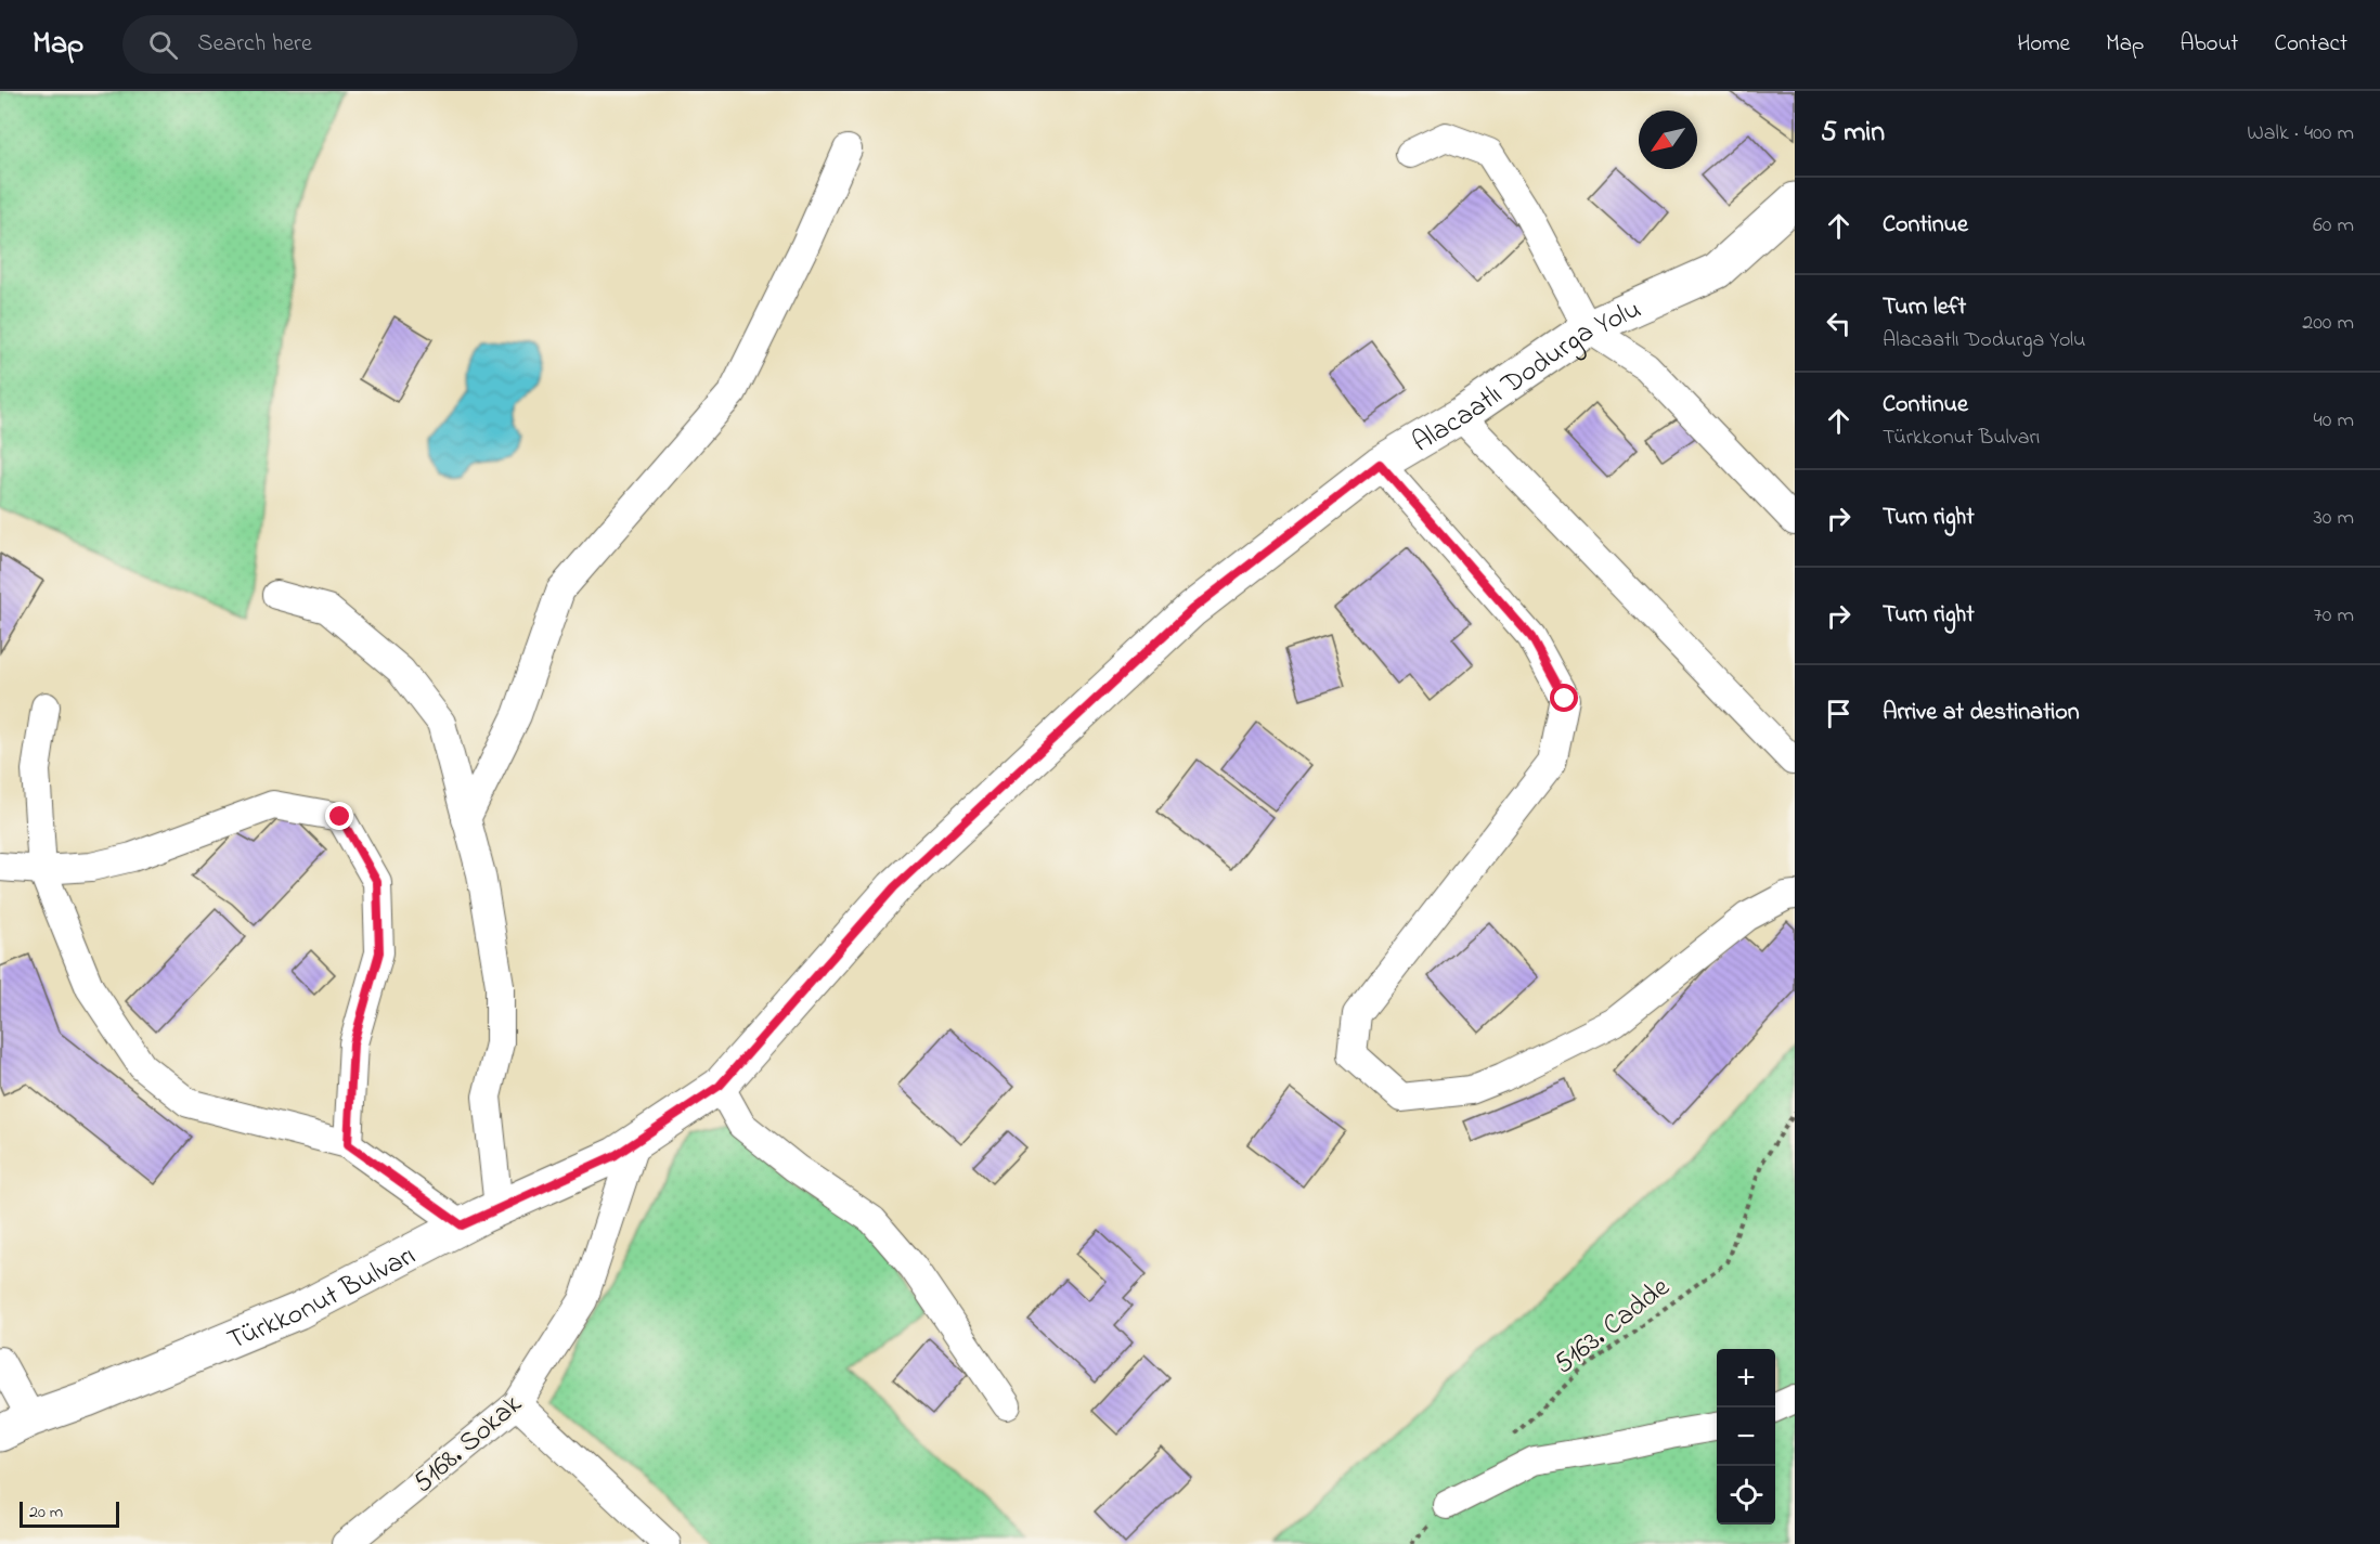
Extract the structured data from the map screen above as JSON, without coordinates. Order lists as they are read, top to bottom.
{
  "streets": {
    "street": ["Alacaatlı Dodurga Yolu", "Türkkonut Bulvarı", "5168. Sokak"],
    "path": ["5163. Cadde"]
  },
  "crossings": [
    ["Alacaatlı Dodurga Yolu", "Türkkonut Bulvarı"],
    ["Alacaatlı Dodurga Yolu", "5168. Sokak"],
    ["Türkkonut Bulvarı", "5168. Sokak"]
  ],
  "scale_bar": "20 m",
  "north": "bottom left",
  "page": {
    "header": "Map",
    "search": "Search here",
    "nav": [
      "Home",
      "Map",
      "About",
      "Contact"
    ],
    "heading": ["5 min", "Walk · 400 m"],
    "list": [
      ["Continue", "60 m"],
      ["Turn left", "Alacaatlı Dodurga Yolu", "200 m"],
      ["Continue", "Türkkonut Bulvarı", "40 m"],
      ["Turn right", "30 m"],
      ["Turn right", "70 m"],
      "Arrive at destination"
    ],
    "map_buttons": ["+", "−"],
    "scale": "20 m"
  }
}
